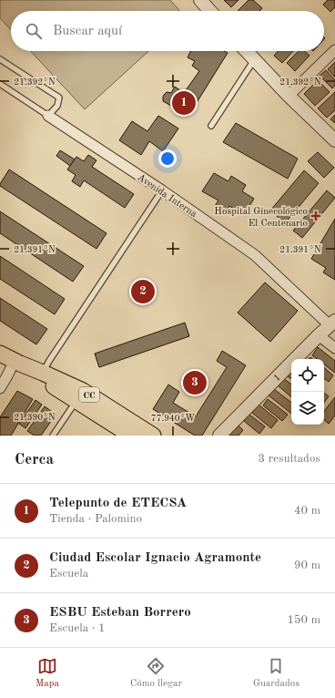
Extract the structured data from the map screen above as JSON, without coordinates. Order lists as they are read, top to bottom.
{
  "streets": {
    "main road": ["CC"],
    "street": ["Avenida Interna", "1"]
  },
  "crossings": [
    ["Avenida Interna", "1"]
  ],
  "places": {
    "health": ["Hospital Ginecológico El Centenario"]
  },
  "page": {
    "search": "Buscar aquí",
    "pins": ["1", "2", "3"],
    "heading": ["Cerca", "3 resultados"],
    "list": [
      {
        "mark": "1",
        "name": "Telepunto de ETECSA",
        "note": "Tienda · Palomino",
        "value": "40 m"
      },
      {
        "mark": "2",
        "name": "Ciudad Escolar Ignacio Agramonte",
        "note": "Escuela",
        "value": "90 m"
      },
      {
        "mark": "3",
        "name": "ESBU Esteban Borrero",
        "note": "Escuela · 1",
        "value": "150 m"
      }
    ],
    "nav": ["Mapa", "Cómo llegar", "Guardados"]
  },
  "coordinates": [
    "21.392°N",
    "21.391°N",
    "21.390°N",
    "77.940°W"
  ]
}
